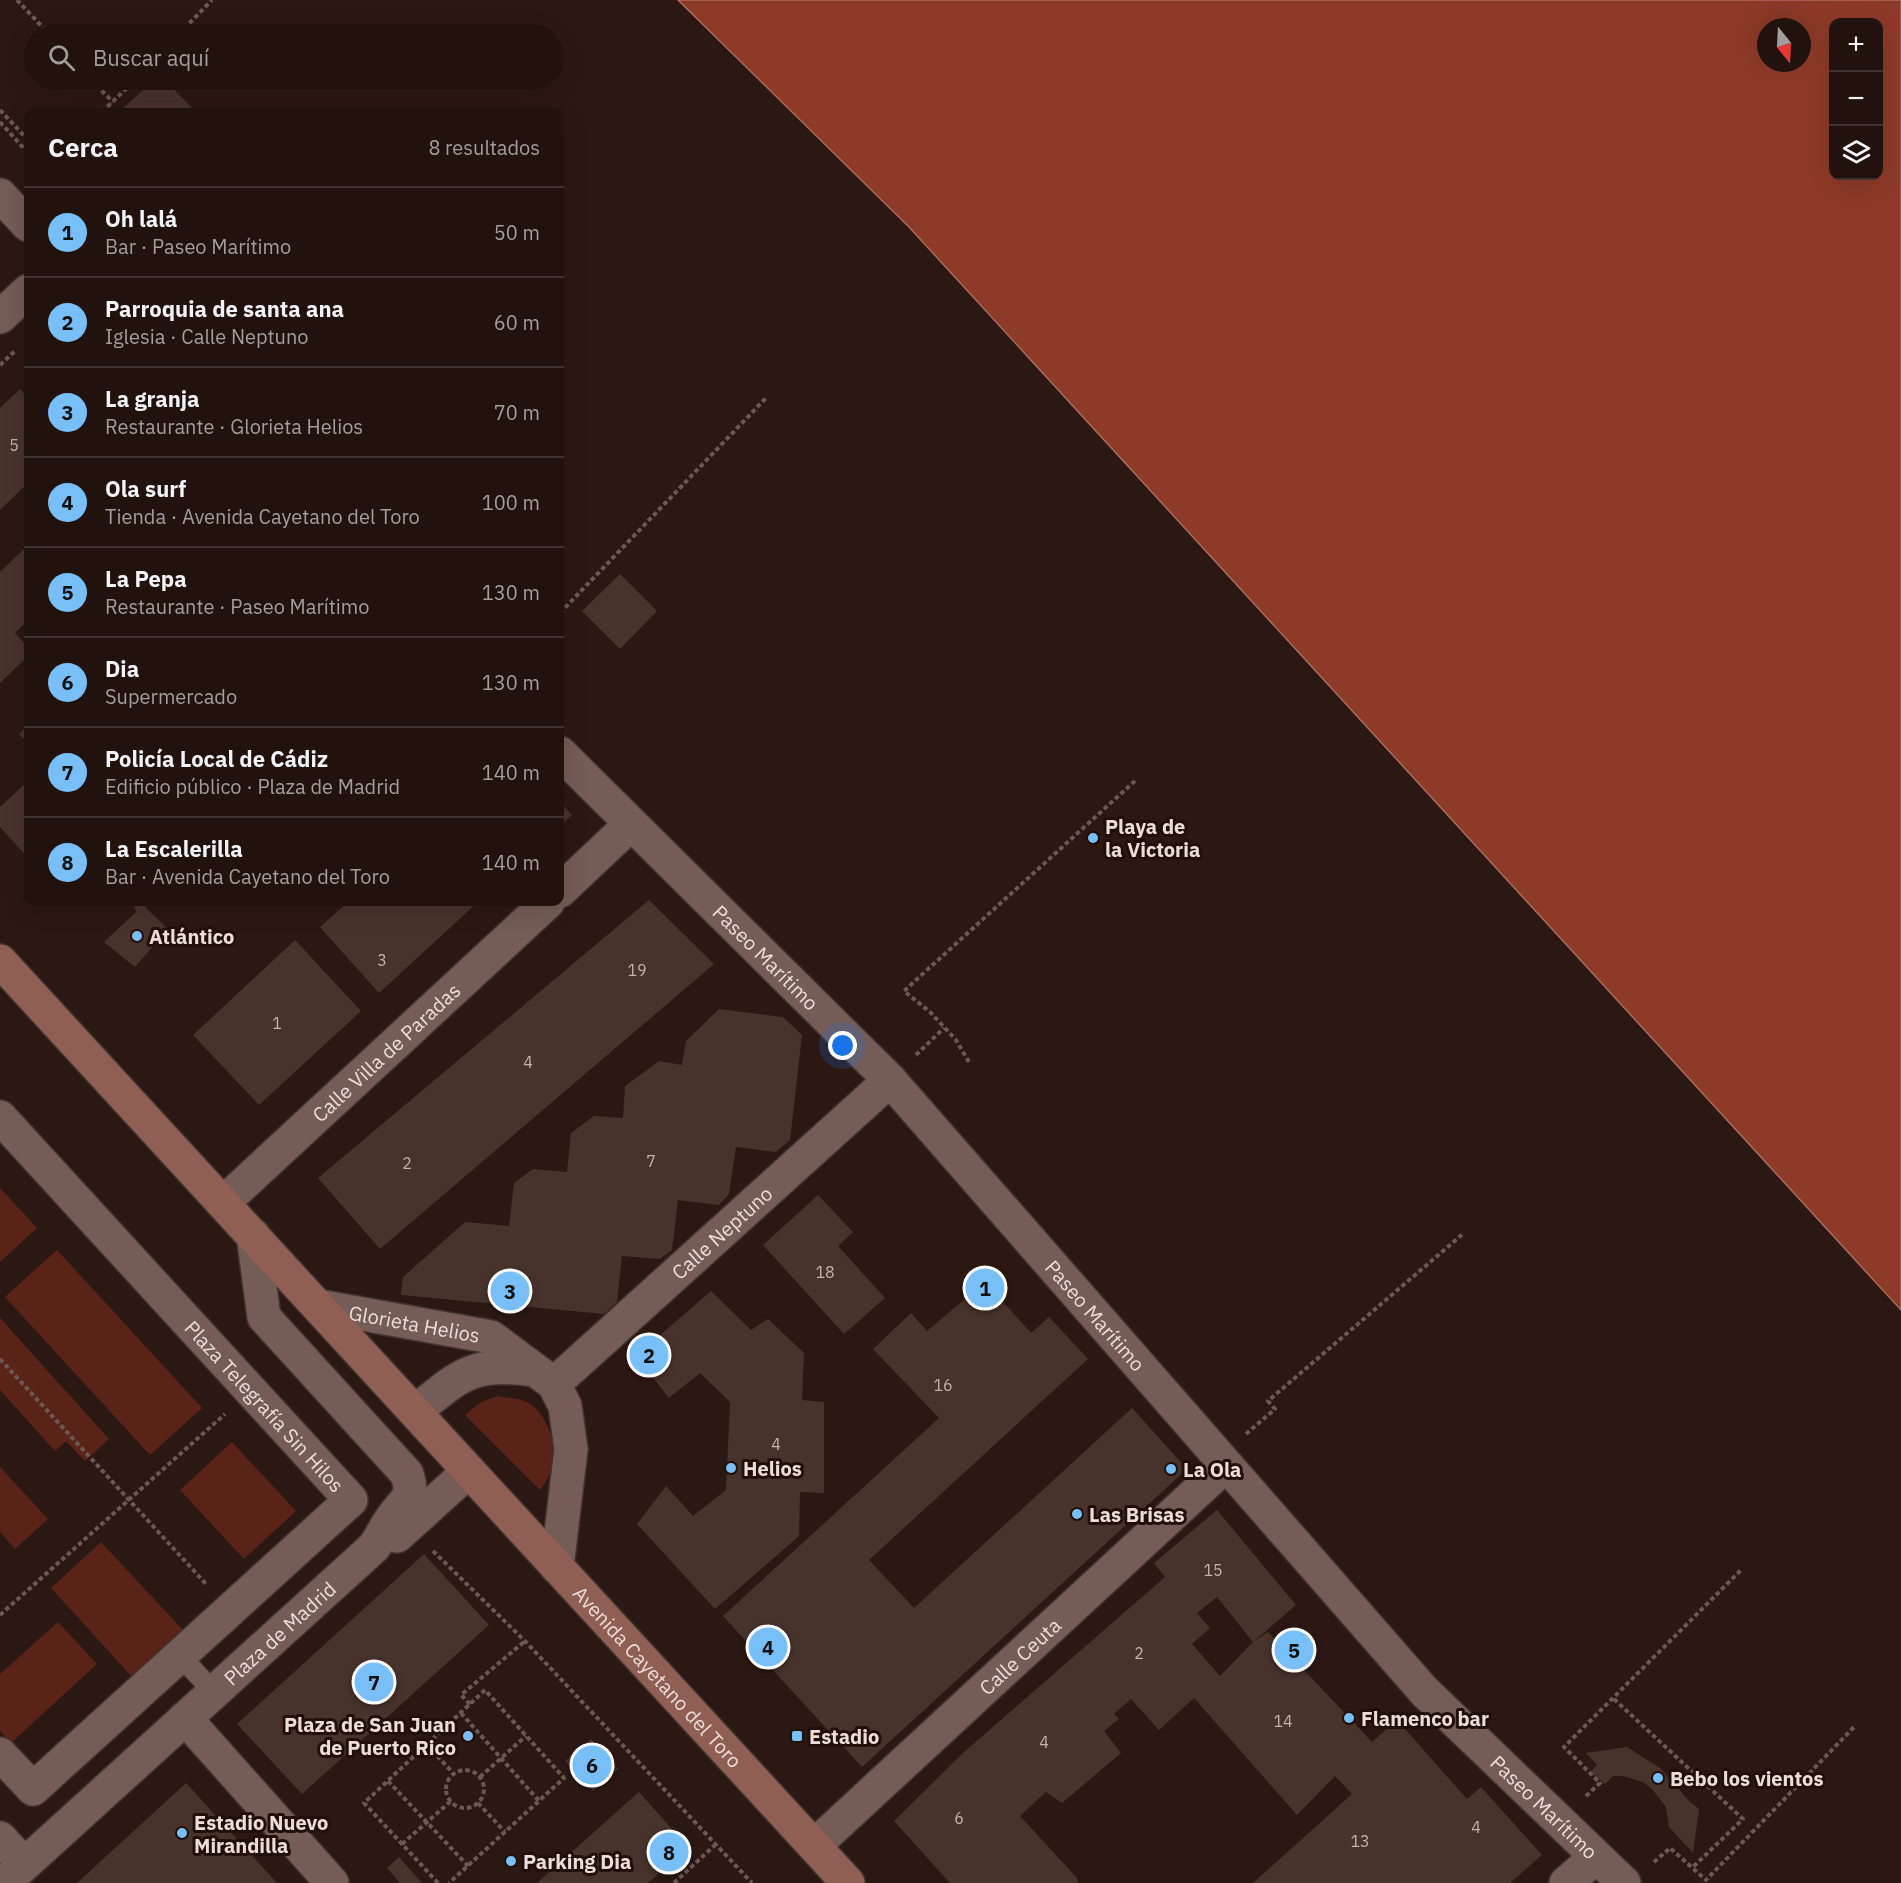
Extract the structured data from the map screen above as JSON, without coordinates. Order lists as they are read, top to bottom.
{
  "streets": {
    "main road": ["Avenida Cayetano del Toro"],
    "street": [
      "Paseo Marítimo",
      "Calle Villa de Paradas",
      "Calle Neptuno",
      "Glorieta Helios",
      "Plaza Telegrafía Sin Hilos",
      "Plaza de Madrid",
      "Calle Ceuta"
    ]
  },
  "crossings": [
    ["Paseo Marítimo", "Calle Neptuno"],
    ["Paseo Marítimo", "Calle Ceuta"],
    ["Calle Villa de Paradas", "Avenida Cayetano del Toro"],
    ["Calle Neptuno", "Glorieta Helios"],
    ["Glorieta Helios", "Avenida Cayetano del Toro"],
    ["Plaza de Madrid", "Avenida Cayetano del Toro"],
    ["Calle Ceuta", "Avenida Cayetano del Toro"]
  ],
  "places": {
    "other": [
      "Playa de la Victoria",
      "Atlántico",
      "Helios",
      "La Ola",
      "Las Brisas",
      "Flamenco bar",
      "Plaza de San Juan de Puerto Rico",
      "Bebo los vientos",
      "Estadio Nuevo Mirandilla",
      "Parking Dia"
    ],
    "transit": ["Estadio"]
  },
  "house_numbers": [
    "5",
    "3",
    "19",
    "1",
    "4",
    "7",
    "2",
    "18",
    "16",
    "4",
    "15",
    "2",
    "14",
    "4",
    "6",
    "4",
    "13"
  ],
  "north": "bottom",
  "page": {
    "map_buttons": ["+", "−"],
    "search": "Buscar aquí",
    "heading": ["Cerca", "8 resultados"],
    "list": [
      {
        "mark": "1",
        "name": "Oh lalá",
        "note": "Bar · Paseo Marítimo",
        "value": "50 m"
      },
      {
        "mark": "2",
        "name": "Parroquia de santa ana",
        "note": "Iglesia · Calle Neptuno",
        "value": "60 m"
      },
      {
        "mark": "3",
        "name": "La granja",
        "note": "Restaurante · Glorieta Helios",
        "value": "70 m"
      },
      {
        "mark": "4",
        "name": "Ola surf",
        "note": "Tienda · Avenida Cayetano del Toro",
        "value": "100 m"
      },
      {
        "mark": "5",
        "name": "La Pepa",
        "note": "Restaurante · Paseo Marítimo",
        "value": "130 m"
      },
      {
        "mark": "6",
        "name": "Dia",
        "note": "Supermercado",
        "value": "130 m"
      },
      {
        "mark": "7",
        "name": "Policía Local de Cádiz",
        "note": "Edificio público · Plaza de Madrid",
        "value": "140 m"
      },
      {
        "mark": "8",
        "name": "La Escalerilla",
        "note": "Bar · Avenida Cayetano del Toro",
        "value": "140 m"
      }
    ],
    "pins": [
      "1",
      "3",
      "2",
      "4",
      "5",
      "7",
      "6",
      "8"
    ]
  }
}
